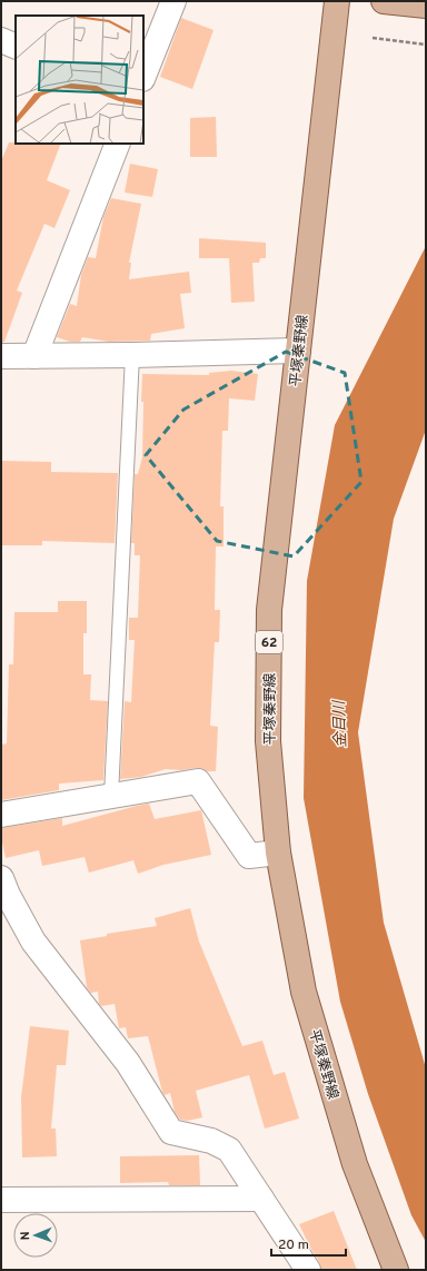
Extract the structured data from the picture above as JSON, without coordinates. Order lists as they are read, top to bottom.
{
  "streets": {
    "main road": ["平塚秦野線", "62"]
  },
  "water": ["金目川"],
  "scale_bar": "20 m",
  "north": "left"
}
